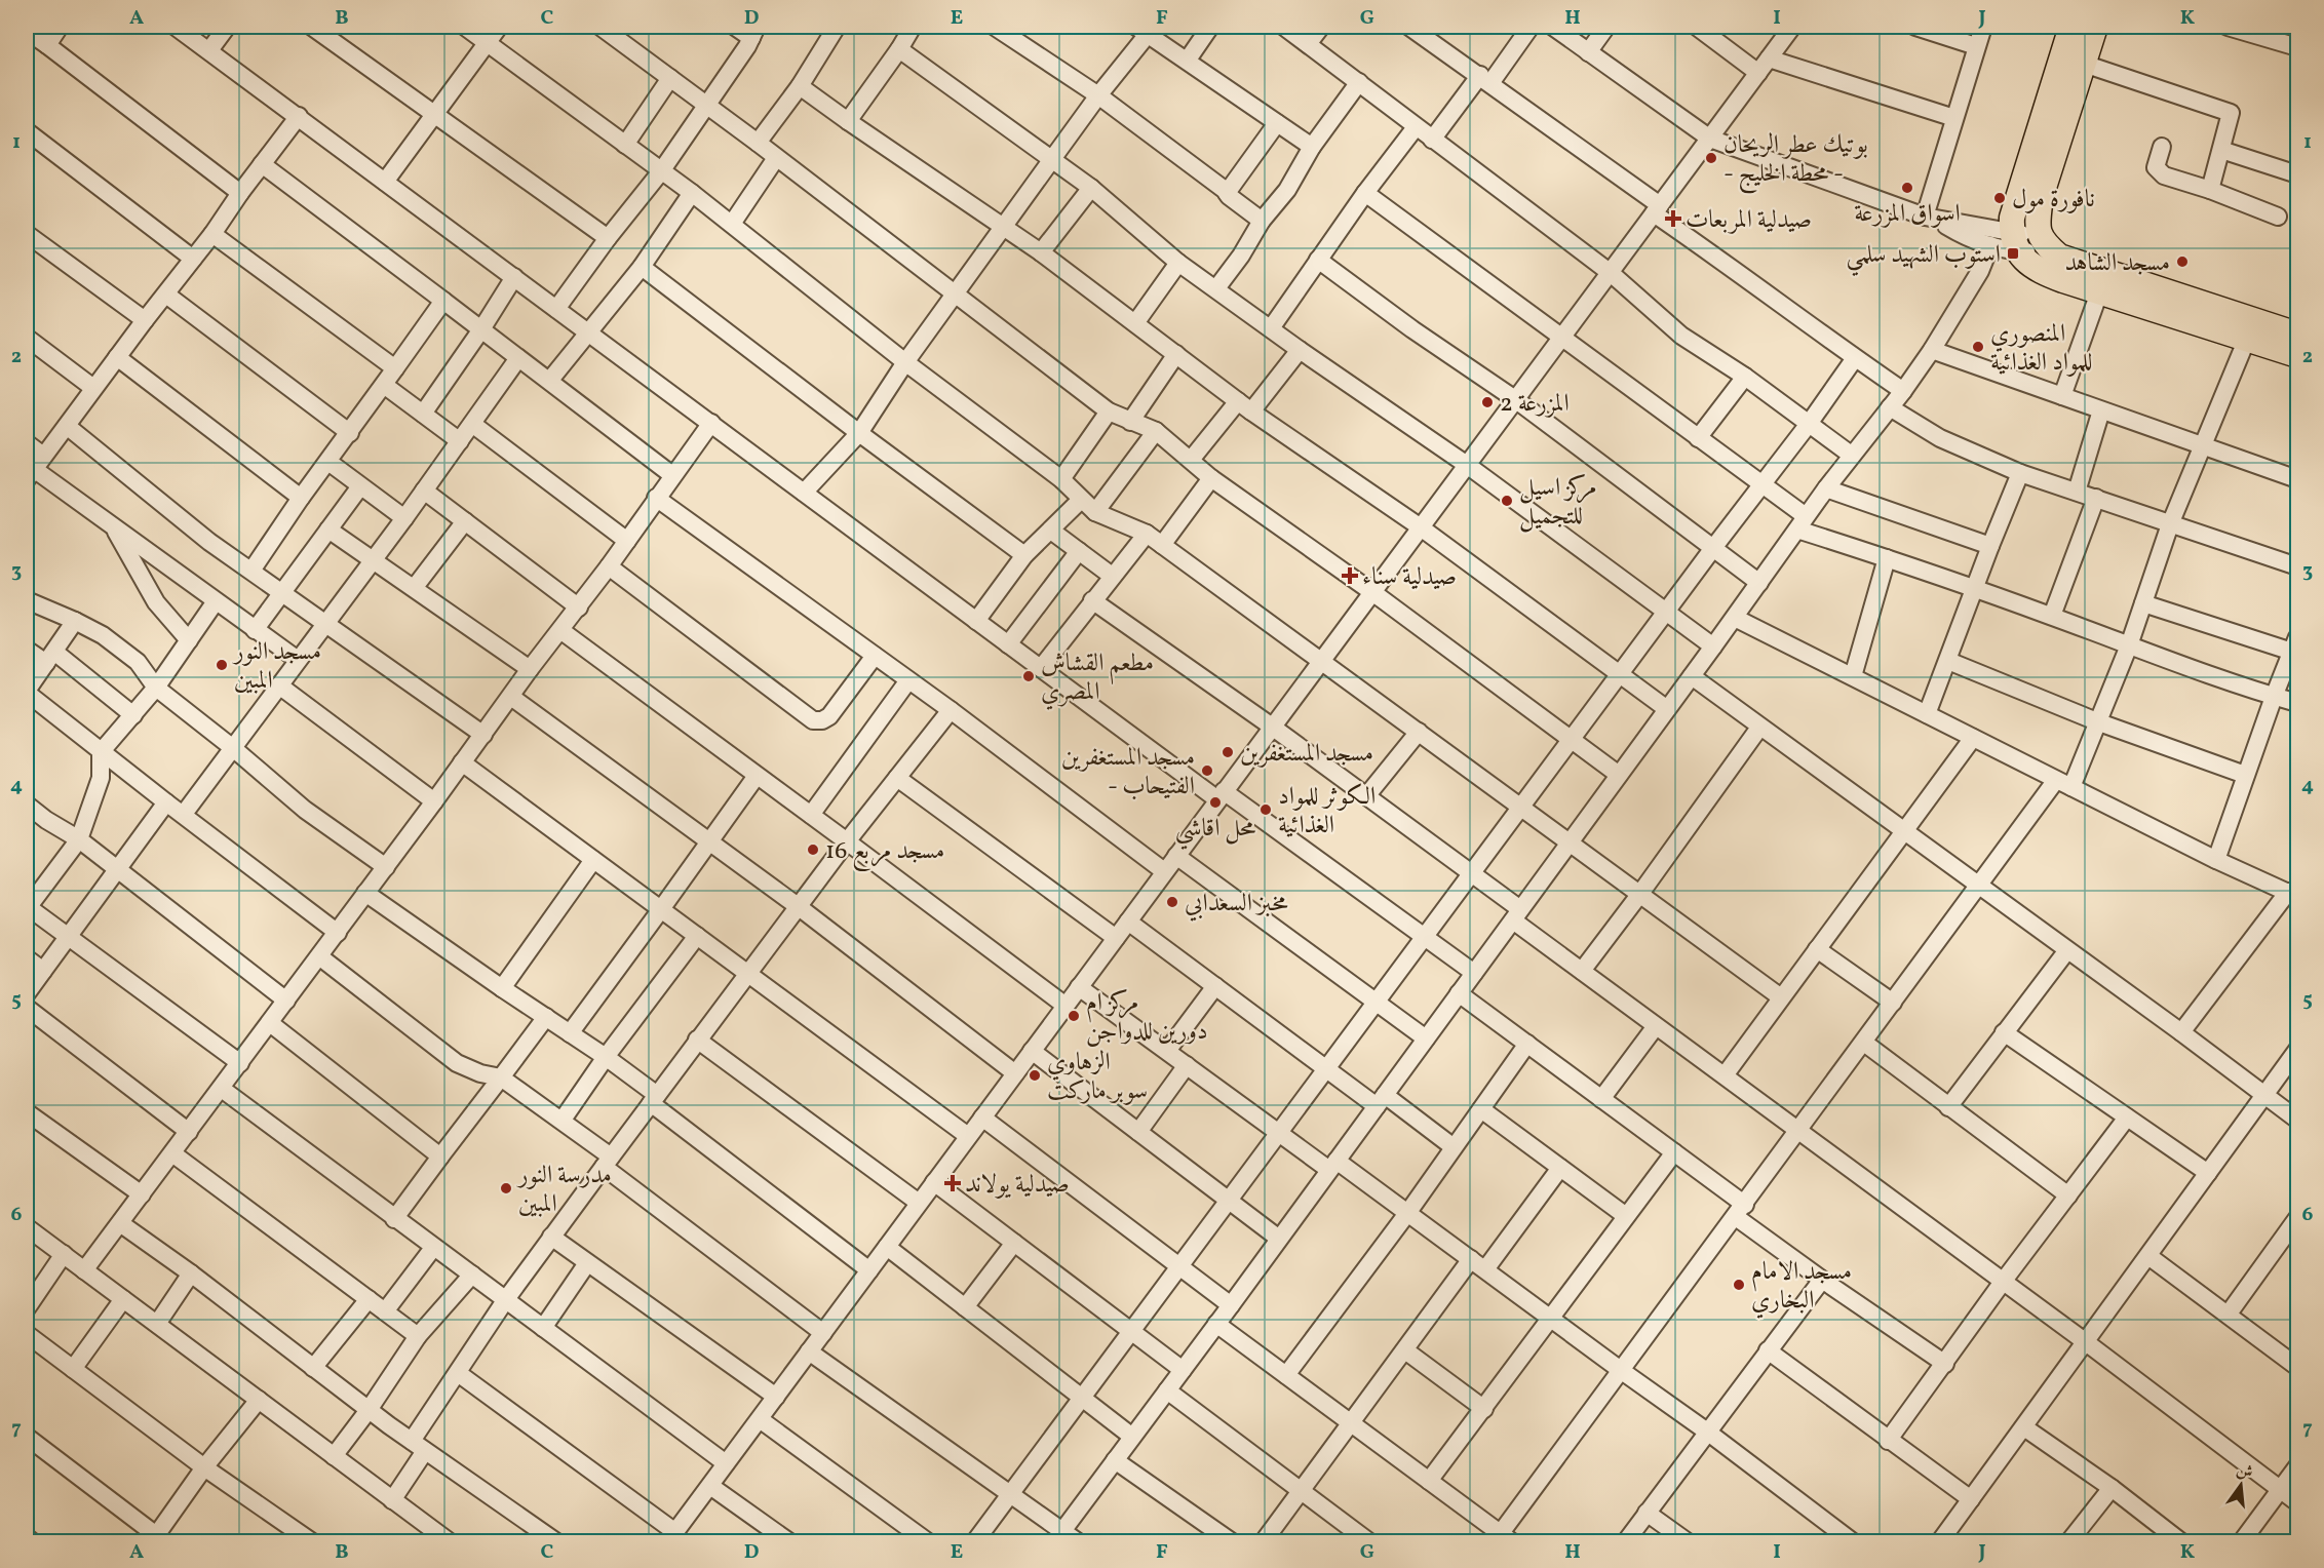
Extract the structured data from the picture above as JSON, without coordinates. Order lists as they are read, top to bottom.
{
  "places": {
    "other": [
      "بوتيك عطر الريحان - محطة الخليج -",
      "اسواق المزرعة",
      "نافورة مول",
      "مسجد الشاهد",
      "المنصوري للمواد الغذائية",
      "المزرعة 2",
      "مركز اسيل للتجميل",
      "مسجد النور المبين",
      "مطعم القشاش المصري",
      "مسجد المستغفرين",
      "مسجد المستغفرين - الفتيحاب",
      "محل اقاشي",
      "الكوثر للمواد الغذائية",
      "مسجد مربع 16",
      "مخبز السعدابي",
      "مركز ام دورين للدواجن",
      "الزهاوي سوبر ماركت",
      "مدرسة النور المبين",
      "مسجد الامام البخاري"
    ],
    "health": ["صيدلية المربعات", "صيدلية سناء", "صيدلية يولاند"],
    "transit": ["استوب الشهيد سلمي"]
  },
  "north": "top",
  "grid": {
    "columns": [
      "A",
      "B",
      "C",
      "D",
      "E",
      "F",
      "G",
      "H",
      "I",
      "J",
      "K"
    ],
    "rows": [
      "1",
      "2",
      "3",
      "4",
      "5",
      "6",
      "7"
    ]
  }
}
